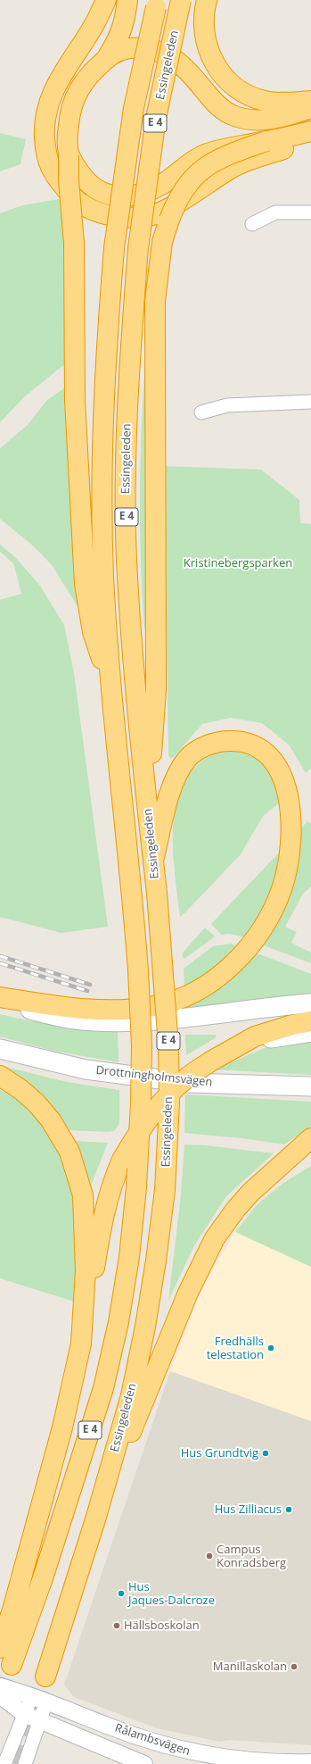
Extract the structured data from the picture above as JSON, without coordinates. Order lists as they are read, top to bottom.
{
  "streets": {
    "highway": ["Essingeleden", "E 4"],
    "main road": ["Drottningholmsvägen"],
    "street": ["Rålambsvägen"]
  },
  "parks": ["Kristinebergsparken"],
  "places": [
    "Fredhälls telestation",
    "Hus Grundtvig",
    "Hus Zilliacus",
    "Campus Konradsberg",
    "Hus Jaques-Dalcroze",
    "Hällsboskolan",
    "Manillaskolan"
  ]
}
